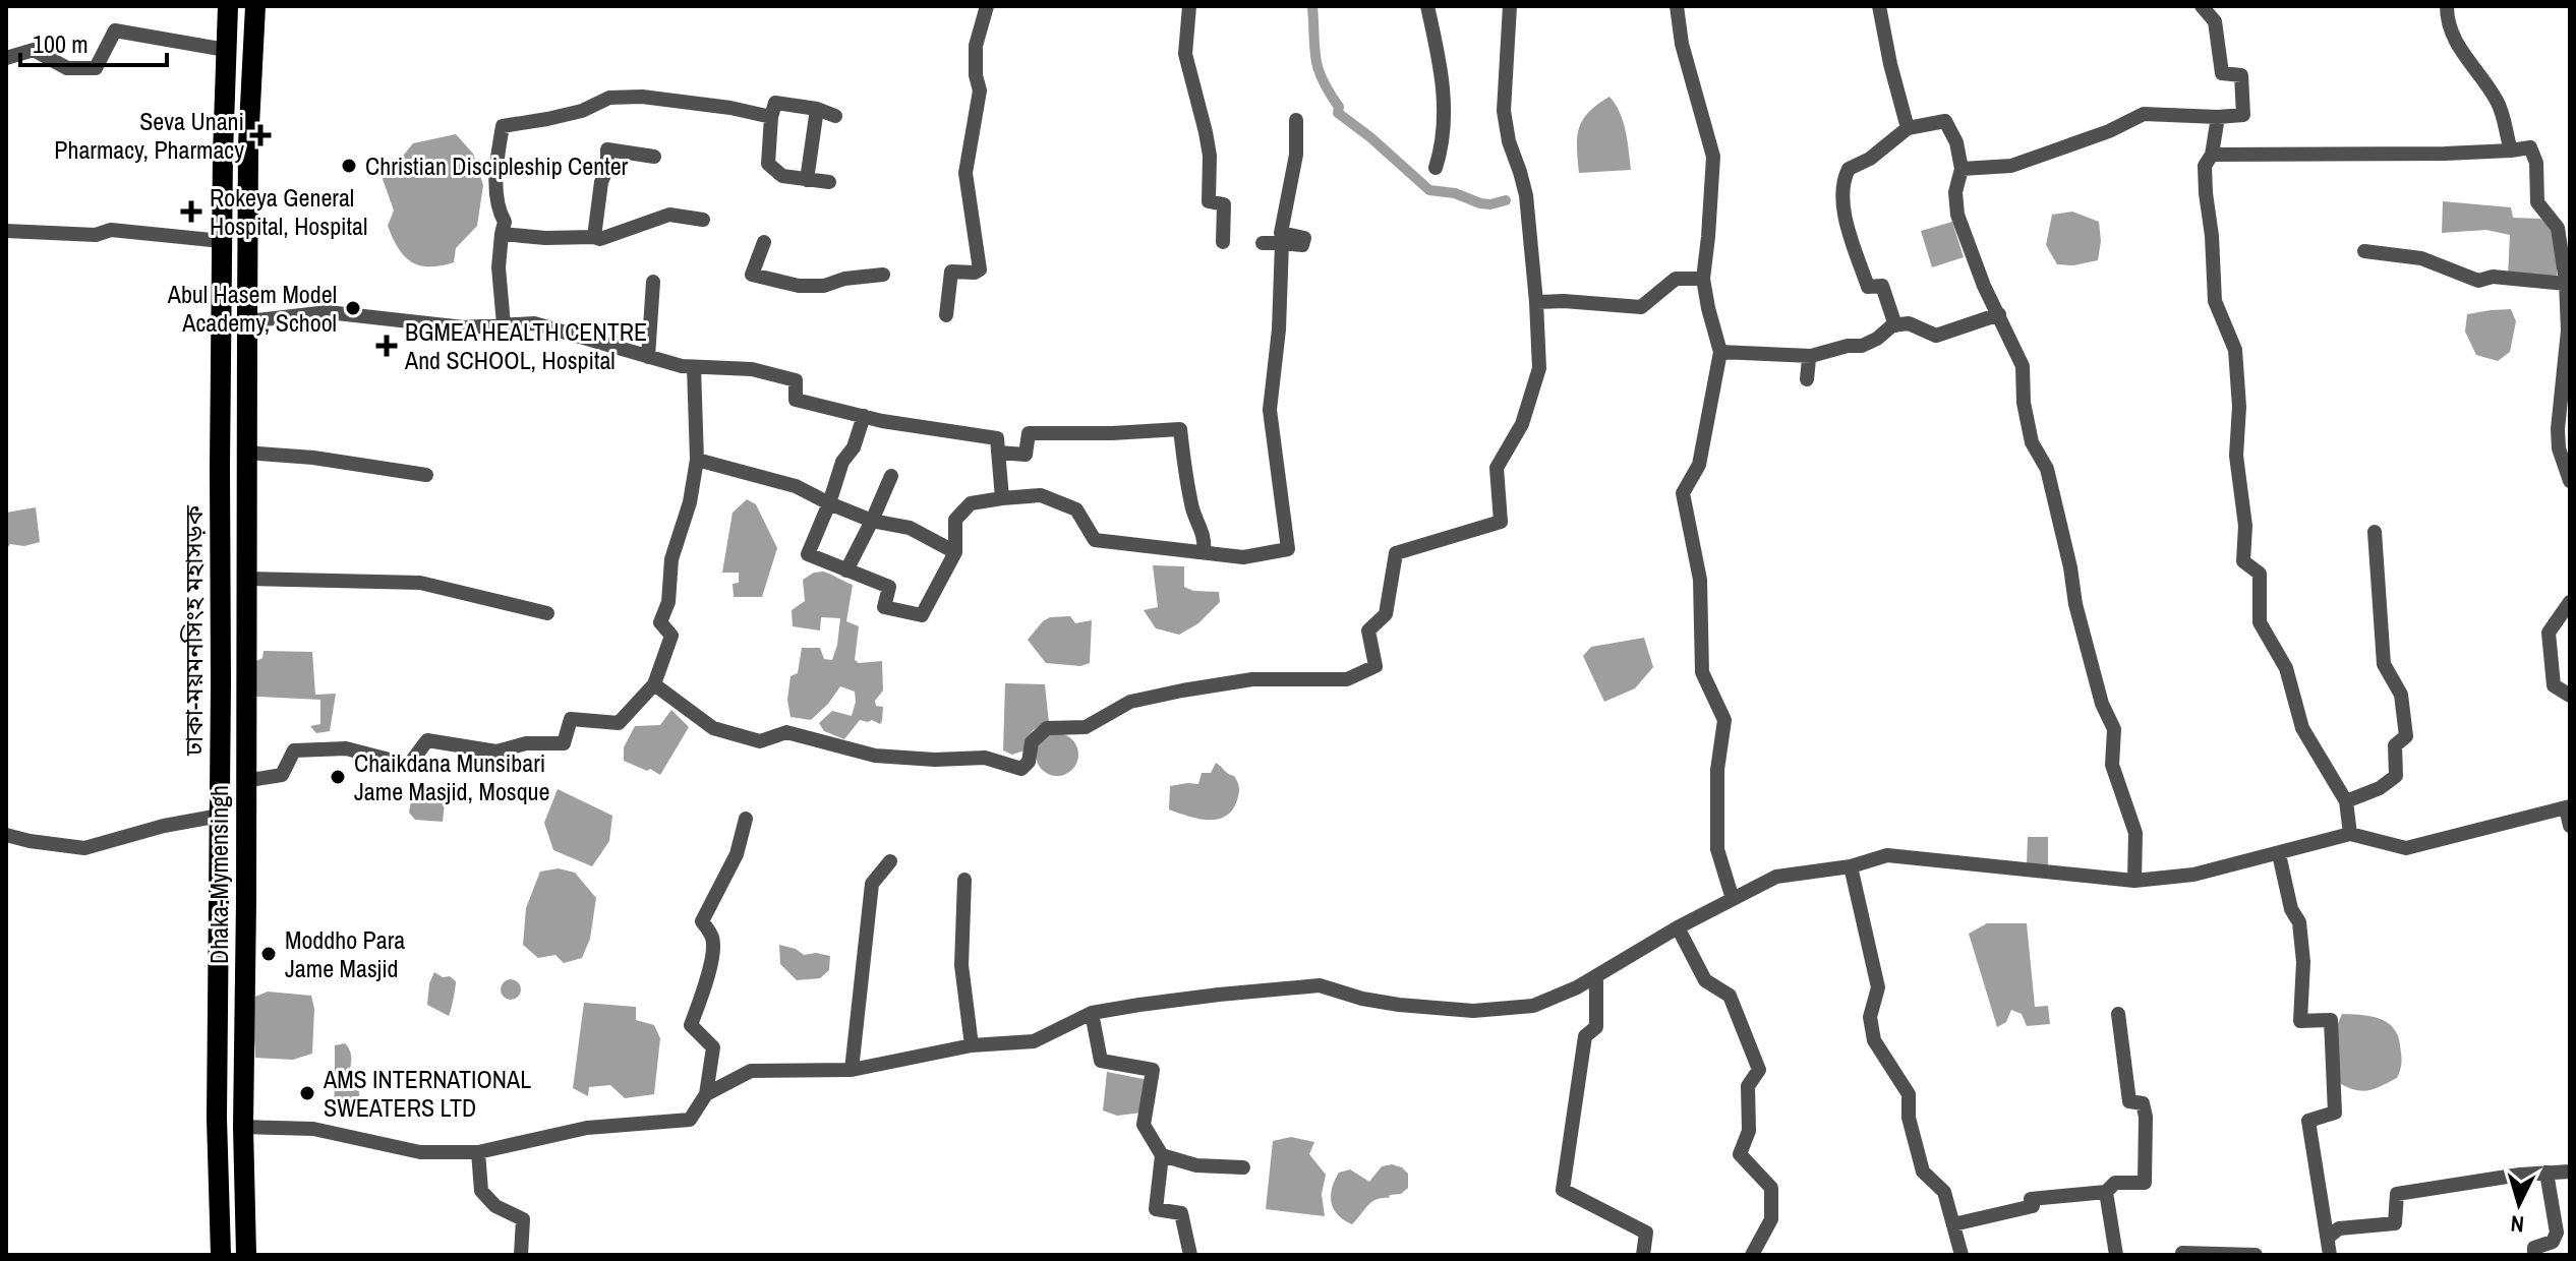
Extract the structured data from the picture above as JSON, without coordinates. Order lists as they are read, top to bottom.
{
  "streets": {
    "highway": ["ঢাকা-ময়মনসিংহ মহাসড়ক", "Dhaka-Mymensingh"]
  },
  "places": {
    "health": ["Seva Unani Pharmacy, Pharmacy", "Rokeya General Hospital, Hospital", "BGMEA HEALTH CENTRE And SCHOOL, Hospital"],
    "other": [
      "Christian Discipleship Center",
      "Abul Hasem Model Academy, School",
      "Chaikdana Munsibari Jame Masjid, Mosque",
      "Moddho Para Jame Masjid",
      "AMS INTERNATIONAL SWEATERS LTD"
    ]
  },
  "scale_bar": "100 m",
  "north": "bottom"
}
